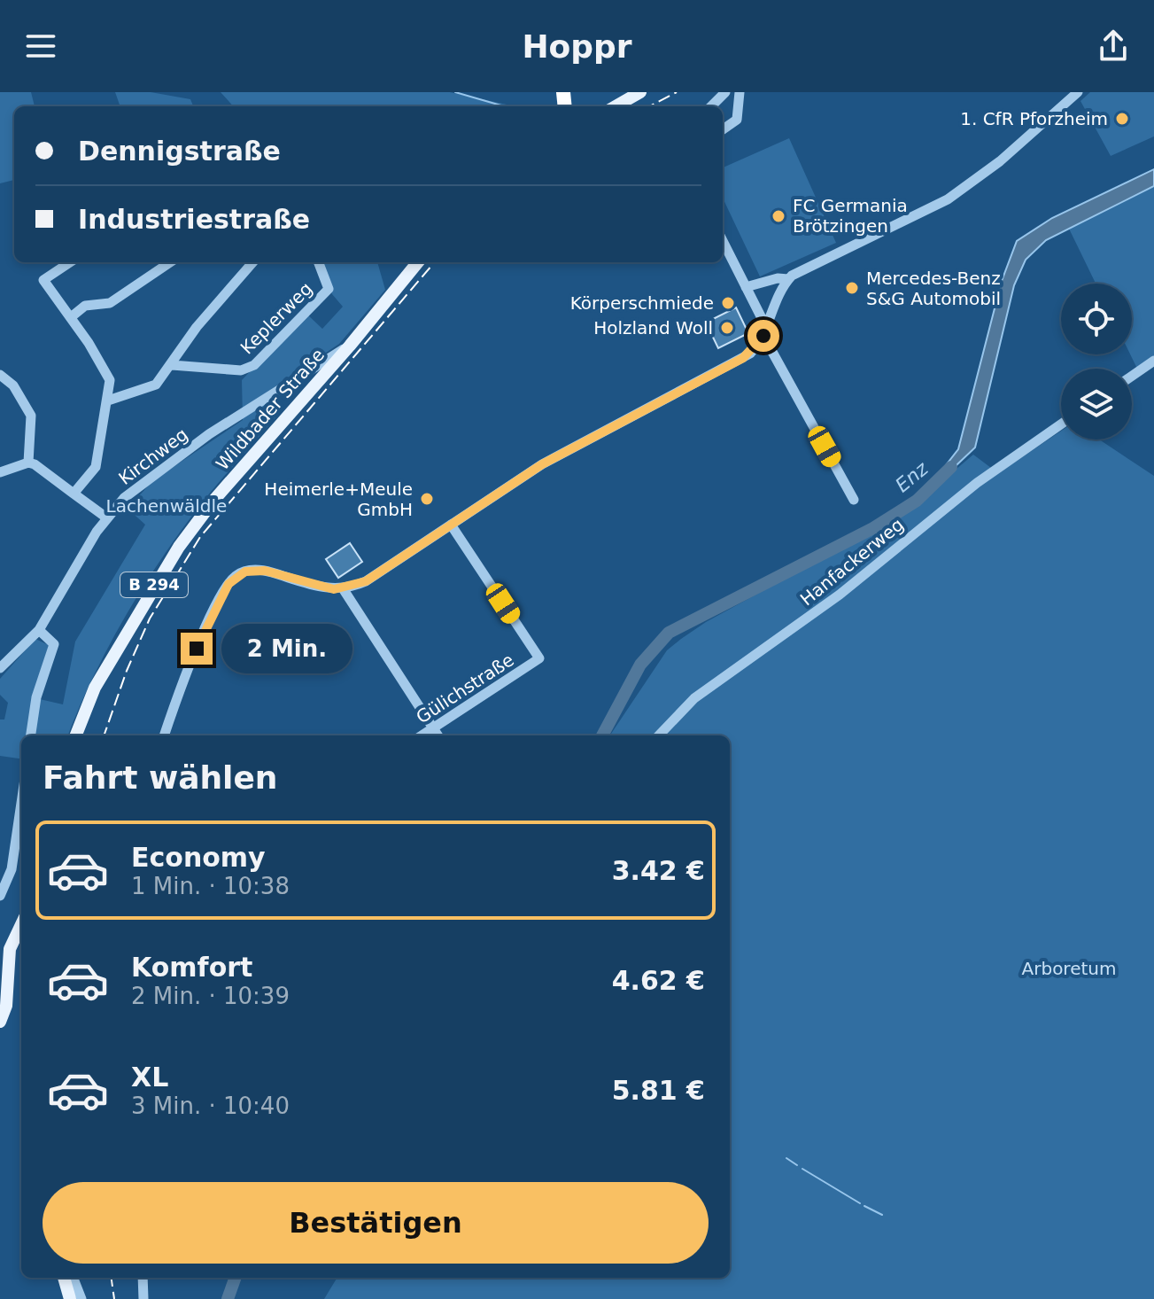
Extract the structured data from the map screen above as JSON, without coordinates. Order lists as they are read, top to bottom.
{
  "streets": {
    "main road": ["Wildbader Straße", "B 294"],
    "street": [
      "Keplerweg",
      "Kirchweg",
      "Hanfackerweg",
      "Gülichstraße"
    ]
  },
  "crossings": [
    ["Wildbader Straße", "Kirchweg"]
  ],
  "water": ["Enz"],
  "parks": ["Lachenwäldle", "Arboretum"],
  "places": [
    "1. CfR Pforzheim",
    "FC Germania Brötzingen",
    "Mercedes-Benz S&G Automobil",
    "Körperschmiede",
    "Holzland Woll",
    "Heimerle+Meule GmbH"
  ],
  "page": {
    "header": "Hoppr",
    "banner": ["Dennigstraße", "Industriestraße"],
    "bubble": "2 Min.",
    "heading": "Fahrt wählen",
    "list": [
      {
        "name": "Economy",
        "note": "1 Min. · 10:38",
        "value": "3.42 €"
      },
      {
        "name": "Komfort",
        "note": "2 Min. · 10:39",
        "value": "4.62 €"
      },
      {
        "name": "XL",
        "note": "3 Min. · 10:40",
        "value": "5.81 €"
      }
    ],
    "buttons": "Bestätigen"
  }
}
